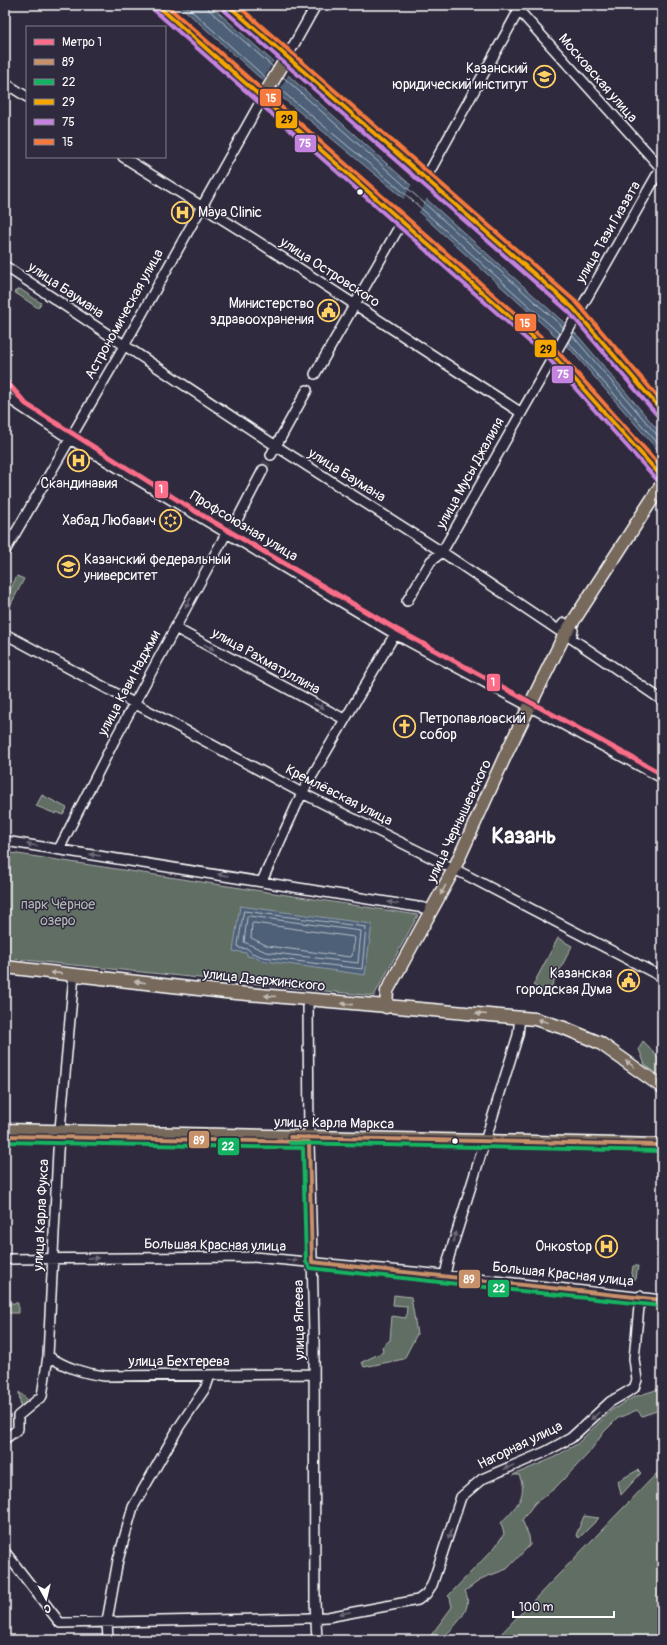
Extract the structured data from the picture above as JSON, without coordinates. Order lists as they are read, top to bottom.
{
  "streets": {
    "main road": ["улица Чернышевского", "улица Дзержинского", "улица Карла Маркса"],
    "street": [
      "Московская улица",
      "улица Тази Гиззата",
      "улица Островского",
      "улица Баумана",
      "Астрономическая улица",
      "улица Мусы Джалиля",
      "Профсоюзная улица",
      "улица Рахматуллина",
      "улица Кави Наджми",
      "Кремлёвская улица",
      "улица Карла Фукса",
      "Большая Красная улица",
      "улица Япеева",
      "улица Бехтерева",
      "Нагорная улица"
    ]
  },
  "crossings": [
    ["Московская улица", "улица Тази Гиззата"],
    ["улица Тази Гиззата", "улица Мусы Джалиля"],
    ["улица Островского", "Астрономическая улица"],
    ["улица Островского", "улица Мусы Джалиля"],
    ["улица Баумана", "Астрономическая улица"],
    ["улица Баумана", "улица Мусы Джалиля"],
    ["улица Баумана", "улица Чернышевского"],
    ["Астрономическая улица", "Профсоюзная улица"],
    ["Профсоюзная улица", "улица Кави Наджми"],
    ["Профсоюзная улица", "улица Чернышевского"],
    ["улица Рахматуллина", "улица Кави Наджми"],
    ["улица Кави Наджми", "Кремлёвская улица"],
    ["Кремлёвская улица", "улица Чернышевского"],
    ["улица Чернышевского", "улица Дзержинского"],
    ["улица Дзержинского", "улица Карла Фукса"],
    ["улица Дзержинского", "улица Япеева"],
    ["улица Карла Маркса", "улица Карла Фукса"],
    ["улица Карла Маркса", "улица Япеева"],
    ["улица Карла Фукса", "Большая Красная улица"],
    ["улица Карла Фукса", "улица Бехтерева"],
    ["Большая Красная улица", "улица Япеева"],
    ["Большая Красная улица", "Нагорная улица"],
    ["улица Япеева", "улица Бехтерева"],
    ["улица Япеева", "Нагорная улица"]
  ],
  "one_way": [
    "улица Рахматуллина",
    "улица Дзержинского",
    "Большая Красная улица",
    "Нагорная улица"
  ],
  "districts": ["Казань"],
  "parks": ["парк Чёрное озеро"],
  "places": {
    "school or university": ["Казанский юридический институт", "Казанский федеральный университет"],
    "hospital": ["Maya Clinic", "Скандинавия", "Онкоstop"],
    "public building": ["Министерство здравоохранения", "Казанская городская Дума"],
    "synagogue": ["Хабад Любавич"],
    "church": ["Петропавловский собор"]
  },
  "lines": [
    "transit line 29",
    "transit line 15",
    "transit line 75",
    "metro line 1",
    "transit line 89",
    "transit line 22"
  ],
  "legend": [
    "Метро 1",
    "89",
    "22",
    "29",
    "75",
    "15"
  ],
  "scale_bar": "100 m",
  "north": "bottom"
}
